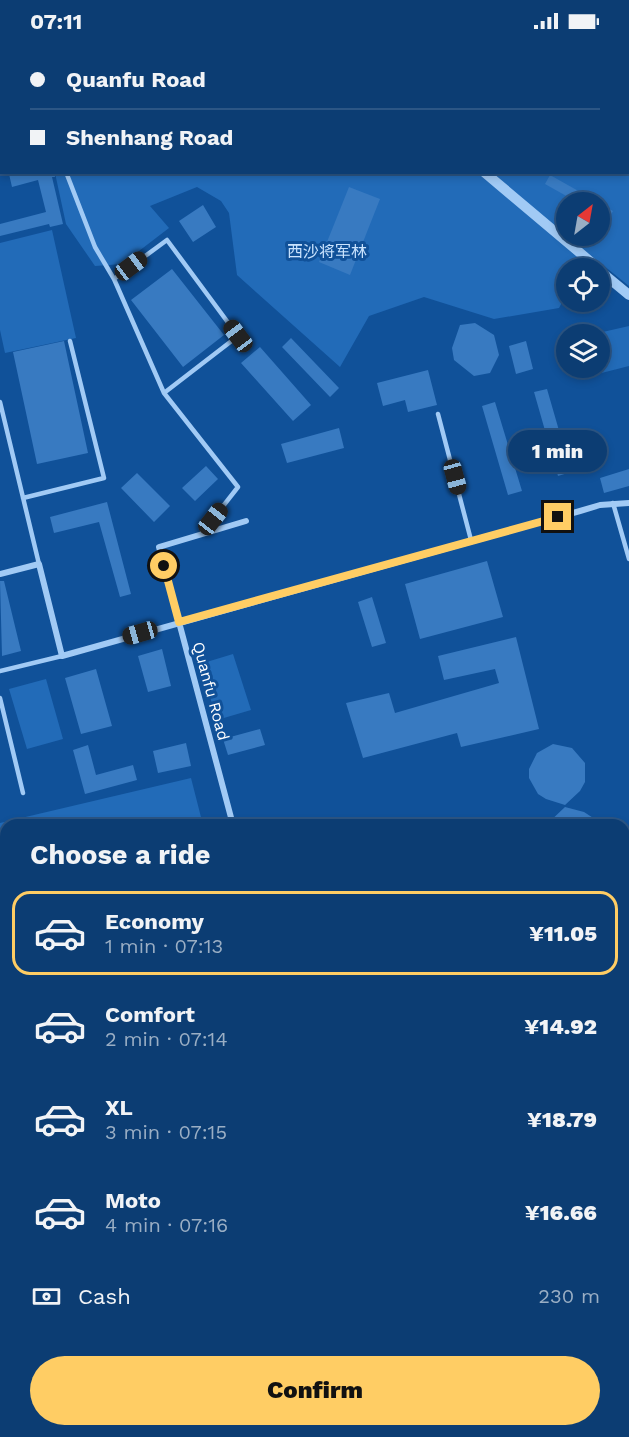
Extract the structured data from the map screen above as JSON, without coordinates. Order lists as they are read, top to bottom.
{
  "streets": {
    "street": ["Quanfu Road"]
  },
  "parks": ["西沙将军林"],
  "north": "top right",
  "page": {
    "status": "07:11",
    "banner": ["Quanfu Road", "Shenhang Road"],
    "bubble": "1 min",
    "heading": "Choose a ride",
    "list": [
      {
        "name": "Economy",
        "note": "1 min · 07:13",
        "value": "¥11.05"
      },
      {
        "name": "Comfort",
        "note": "2 min · 07:14",
        "value": "¥14.92"
      },
      {
        "name": "XL",
        "note": "3 min · 07:15",
        "value": "¥18.79"
      },
      {
        "name": "Moto",
        "note": "4 min · 07:16",
        "value": "¥16.66"
      }
    ],
    "pay": ["Cash", "230 m"],
    "buttons": "Confirm"
  }
}
